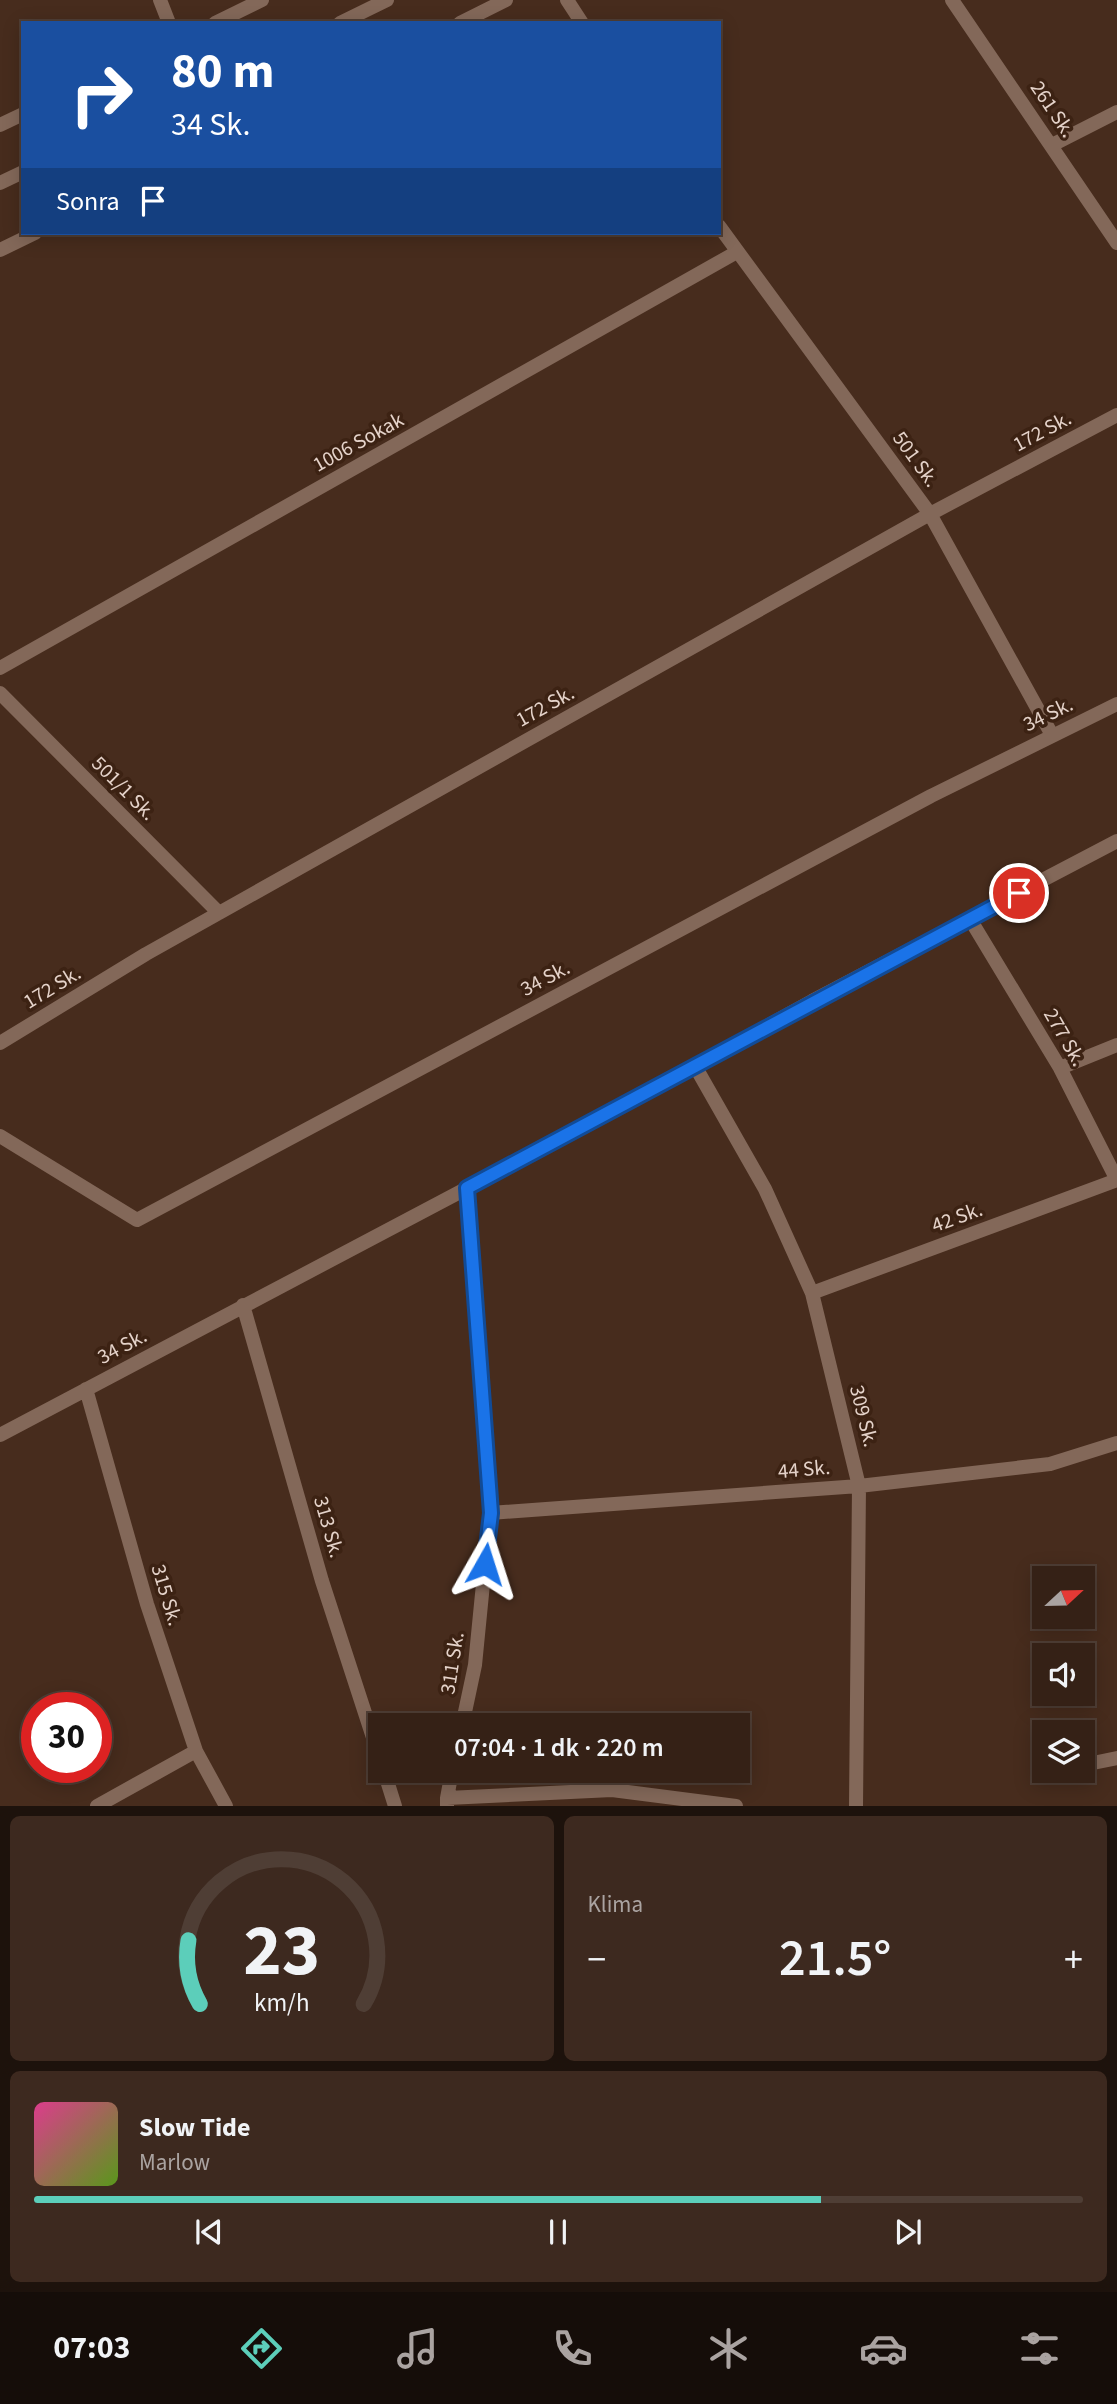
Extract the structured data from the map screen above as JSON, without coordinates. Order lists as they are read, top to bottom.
{
  "streets": {
    "street": [
      "261 Sk.",
      "172 Sk.",
      "1006 Sokak",
      "501 Sk.",
      "34 Sk.",
      "501/1 Sk.",
      "277 Sk.",
      "42 Sk.",
      "309 Sk.",
      "44 Sk.",
      "313 Sk.",
      "315 Sk.",
      "311 Sk."
    ]
  },
  "crossings": [
    ["172 Sk.", "501 Sk."],
    ["172 Sk.", "501/1 Sk."],
    ["1006 Sokak", "501 Sk."],
    ["501 Sk.", "34 Sk."],
    ["34 Sk.", "277 Sk."],
    ["34 Sk.", "309 Sk."],
    ["34 Sk.", "313 Sk."],
    ["34 Sk.", "315 Sk."],
    ["34 Sk.", "311 Sk."],
    ["277 Sk.", "42 Sk."],
    ["42 Sk.", "309 Sk."],
    ["309 Sk.", "44 Sk."],
    ["44 Sk.", "311 Sk."]
  ],
  "north": "right",
  "page": {
    "turn": ["80 m", "34 Sk."],
    "then": "Sonra",
    "limit": "30",
    "trip": "07:04 · 1 dk · 220 m",
    "tile": "Klima",
    "heat": ["−", "21.5°", "+"],
    "song": ["Slow Tide", "Marlow"],
    "tabs": "07:03",
    "gauge": ["23", "km/h"]
  }
}
